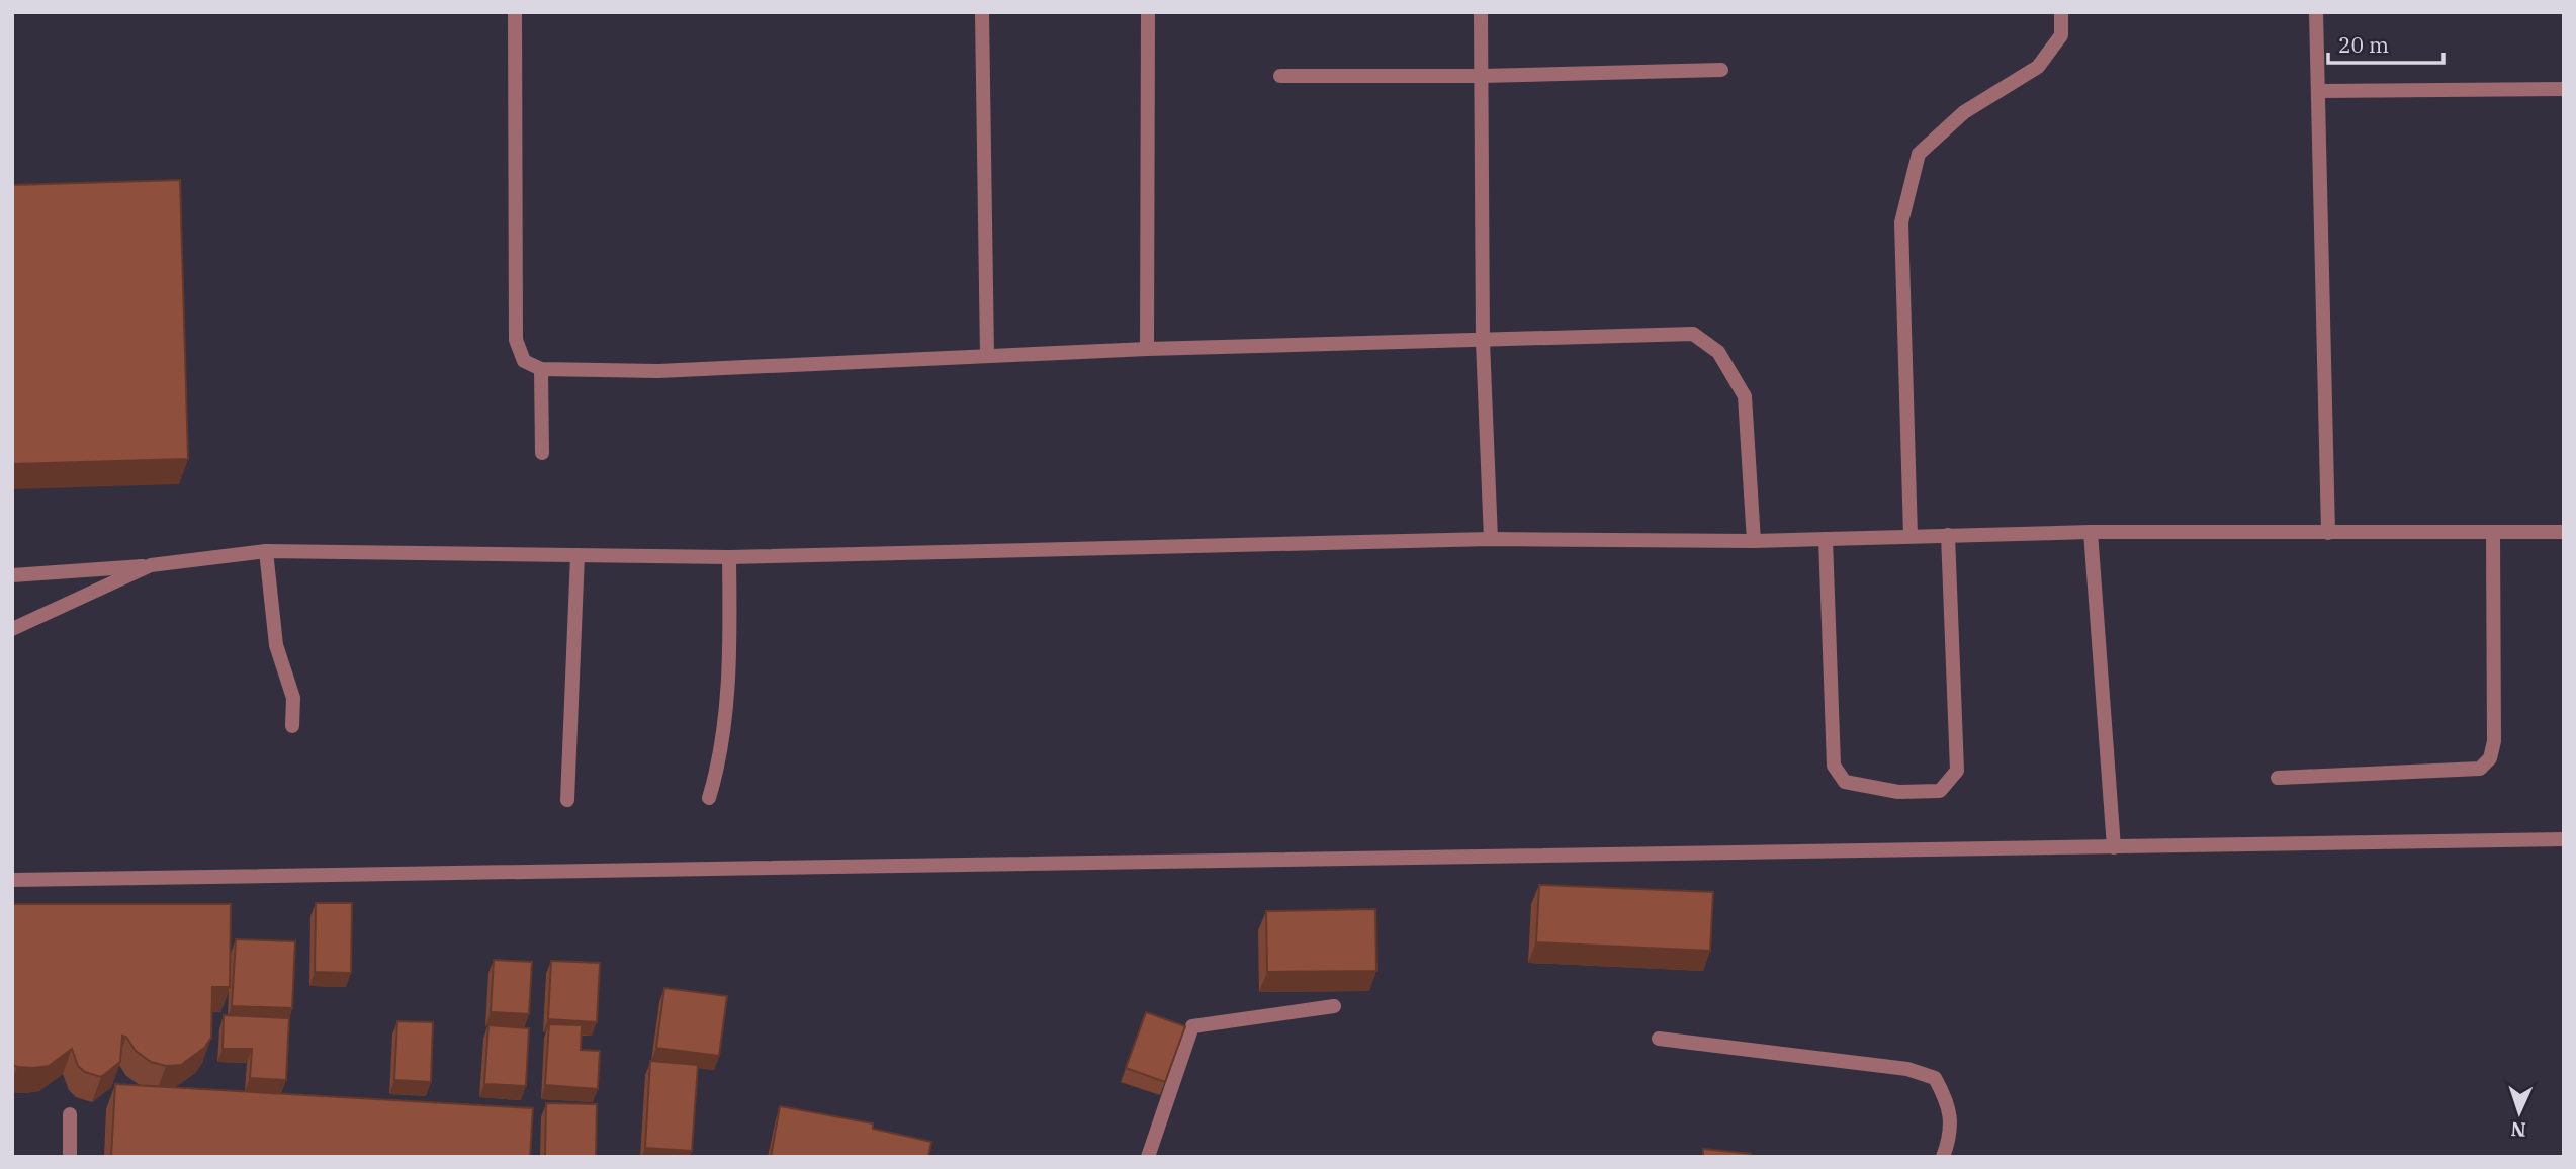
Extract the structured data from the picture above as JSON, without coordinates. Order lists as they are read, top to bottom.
{
  "scale_bar": "20 m",
  "north": "bottom"
}
